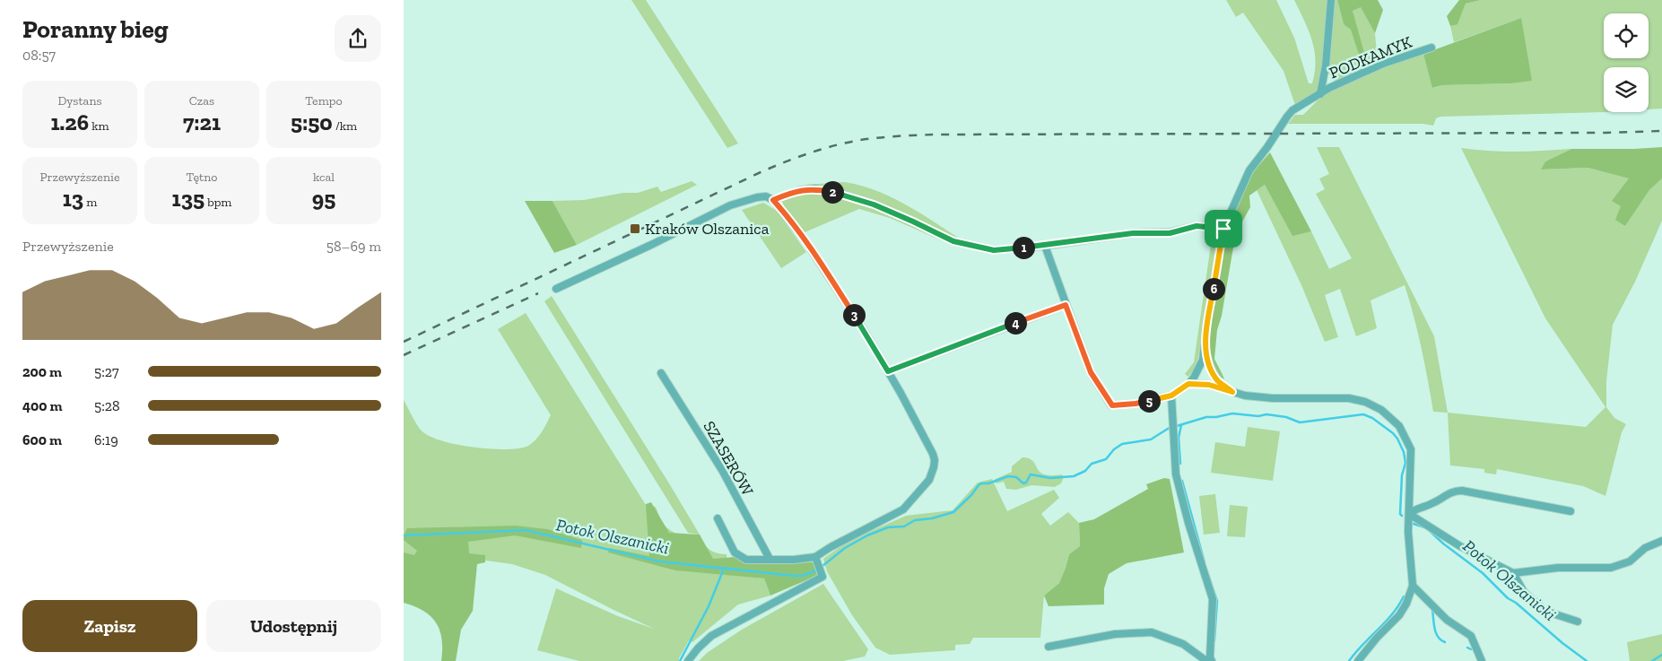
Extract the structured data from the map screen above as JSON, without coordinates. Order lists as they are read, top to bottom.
{
  "streets": {
    "street": ["PODKAMYK", "SZASERÓW"]
  },
  "water": ["Potok Olszanicki"],
  "places": {
    "transit": ["Kraków Olszanica"]
  },
  "page": {
    "heading": ["Poranny bieg", "08:57"],
    "stats": [
      ["Dystans", "1.26 km"],
      ["Czas", "7:21"],
      ["Tempo", "5:50 /km"],
      ["Przewyższenie", "13 m"],
      ["Tętno", "135 bpm"],
      ["kcal", "95"]
    ],
    "pins": [
      "2",
      "1",
      "6",
      "3",
      "4",
      "5"
    ],
    "chart": ["Przewyższenie", "58–69 m"],
    "list": [
      {
        "name": "200 m",
        "note": "5:27"
      },
      {
        "name": "400 m",
        "note": "5:28"
      },
      {
        "name": "600 m",
        "note": "6:19"
      }
    ],
    "buttons": ["Zapisz", "Udostępnij"]
  }
}
